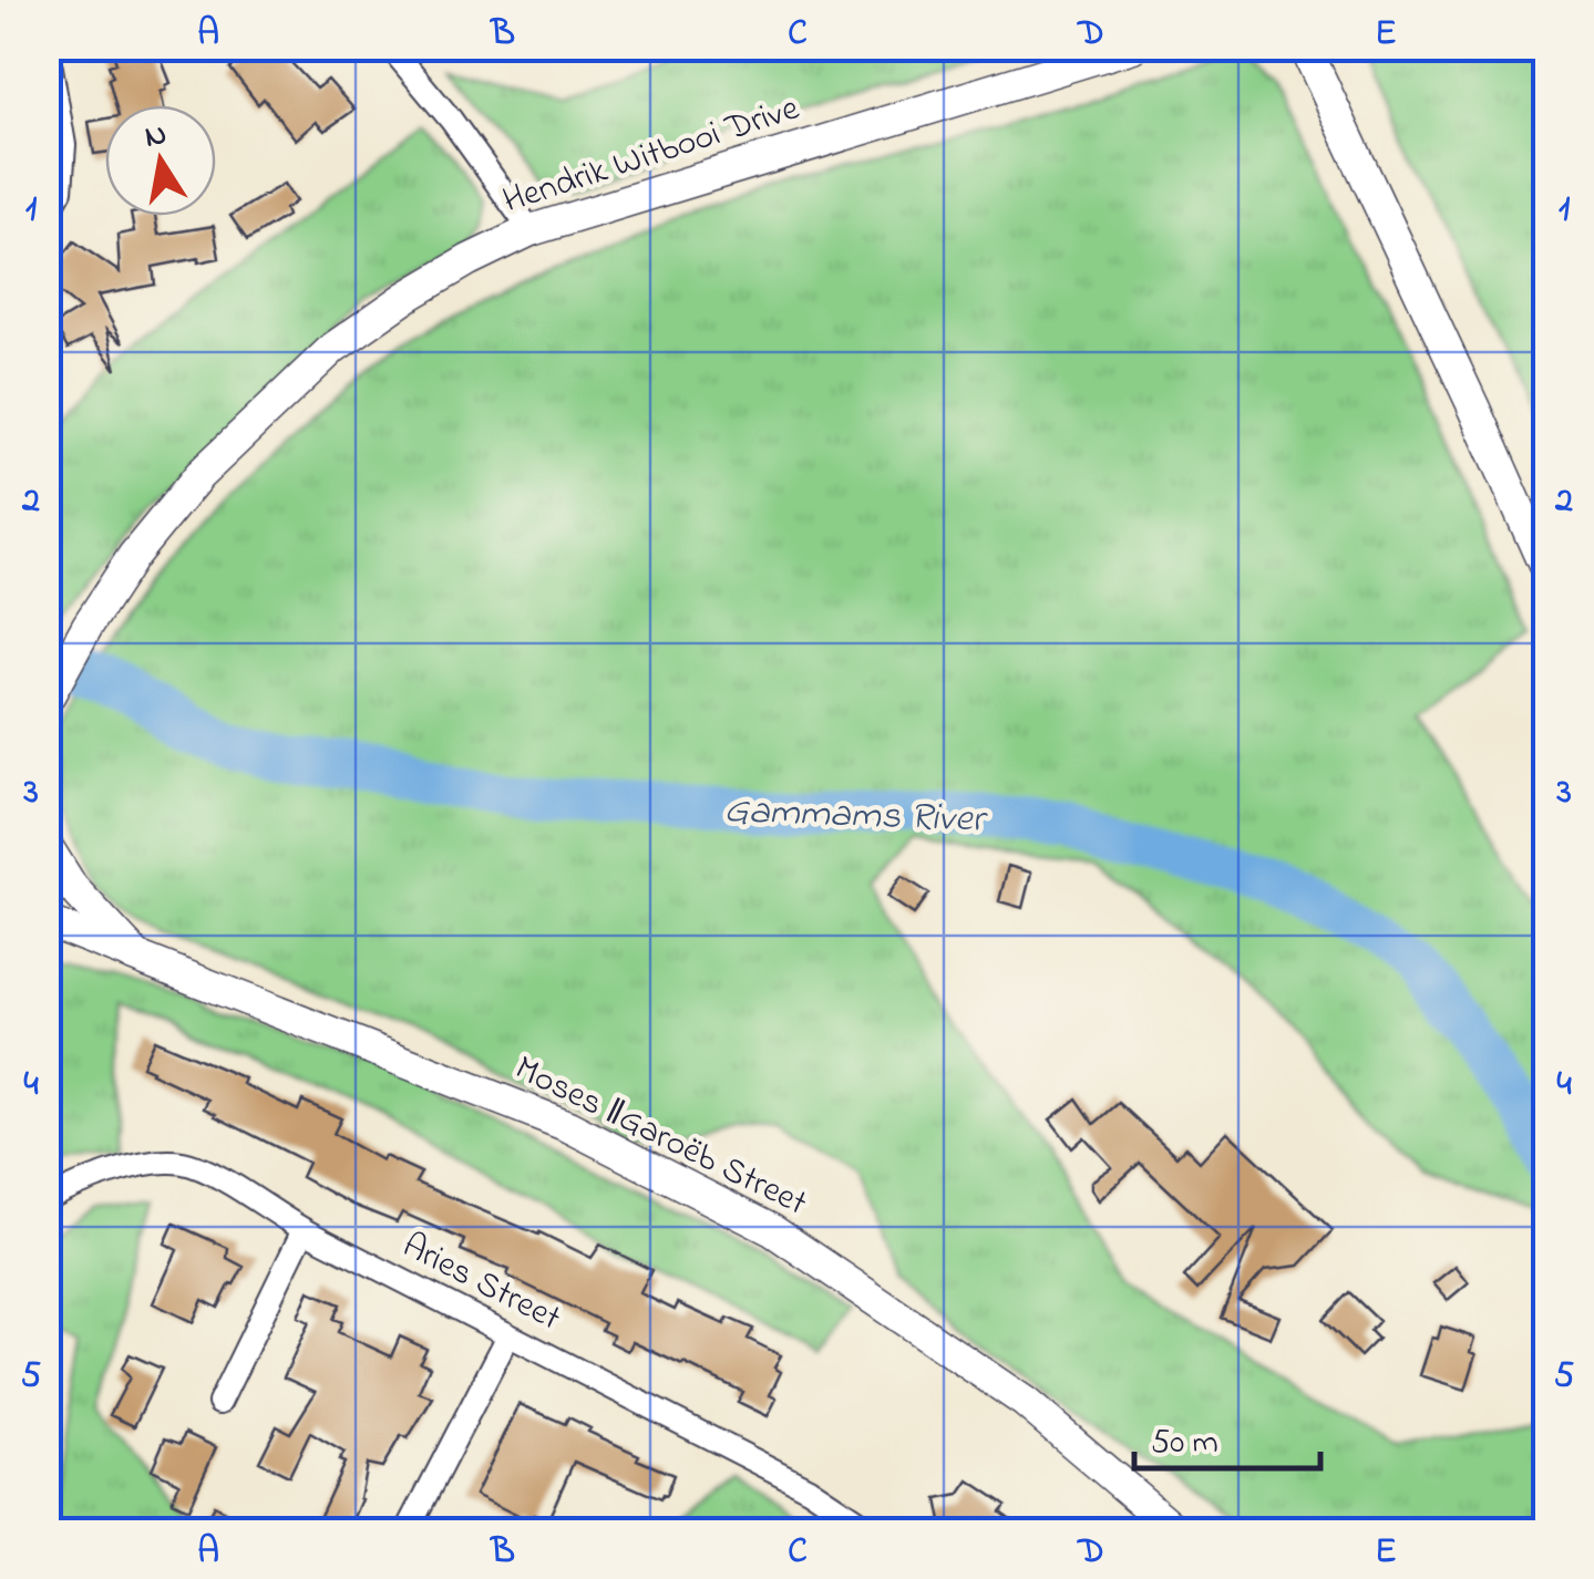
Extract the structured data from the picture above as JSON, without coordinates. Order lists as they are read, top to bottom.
{
  "streets": {
    "street": ["Hendrik Witbooi Drive", "Moses ǁGaroëb Street", "Aries Street"]
  },
  "water": ["Gammams River"],
  "scale_bar": "50 m",
  "north": "top",
  "grid": {
    "columns": [
      "A",
      "B",
      "C",
      "D",
      "E"
    ],
    "rows": [
      "1",
      "2",
      "3",
      "4",
      "5"
    ]
  }
}
